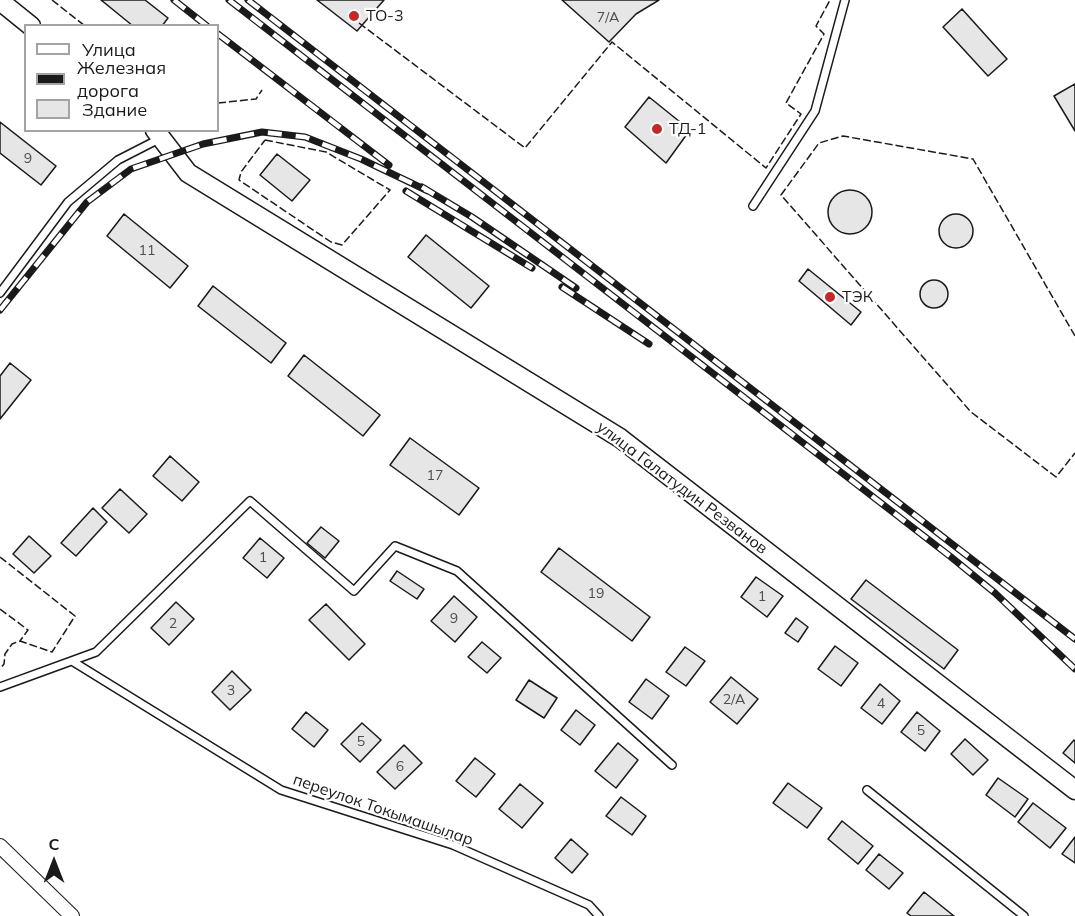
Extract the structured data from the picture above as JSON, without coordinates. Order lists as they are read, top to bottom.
{
  "streets": {
    "street": ["улица Галатудин Резванов"],
    "lane": ["переулок Токымашылар"]
  },
  "places": ["ТО-3", "ТД-1", "ТЭК"],
  "house_numbers": [
    "7/А",
    "9",
    "11",
    "17",
    "1",
    "19",
    "1",
    "9",
    "2",
    "3",
    "2/А",
    "4",
    "5",
    "5",
    "6"
  ],
  "legend": ["Улица", "Железная дорога", "Здание"],
  "north": "top"
}
